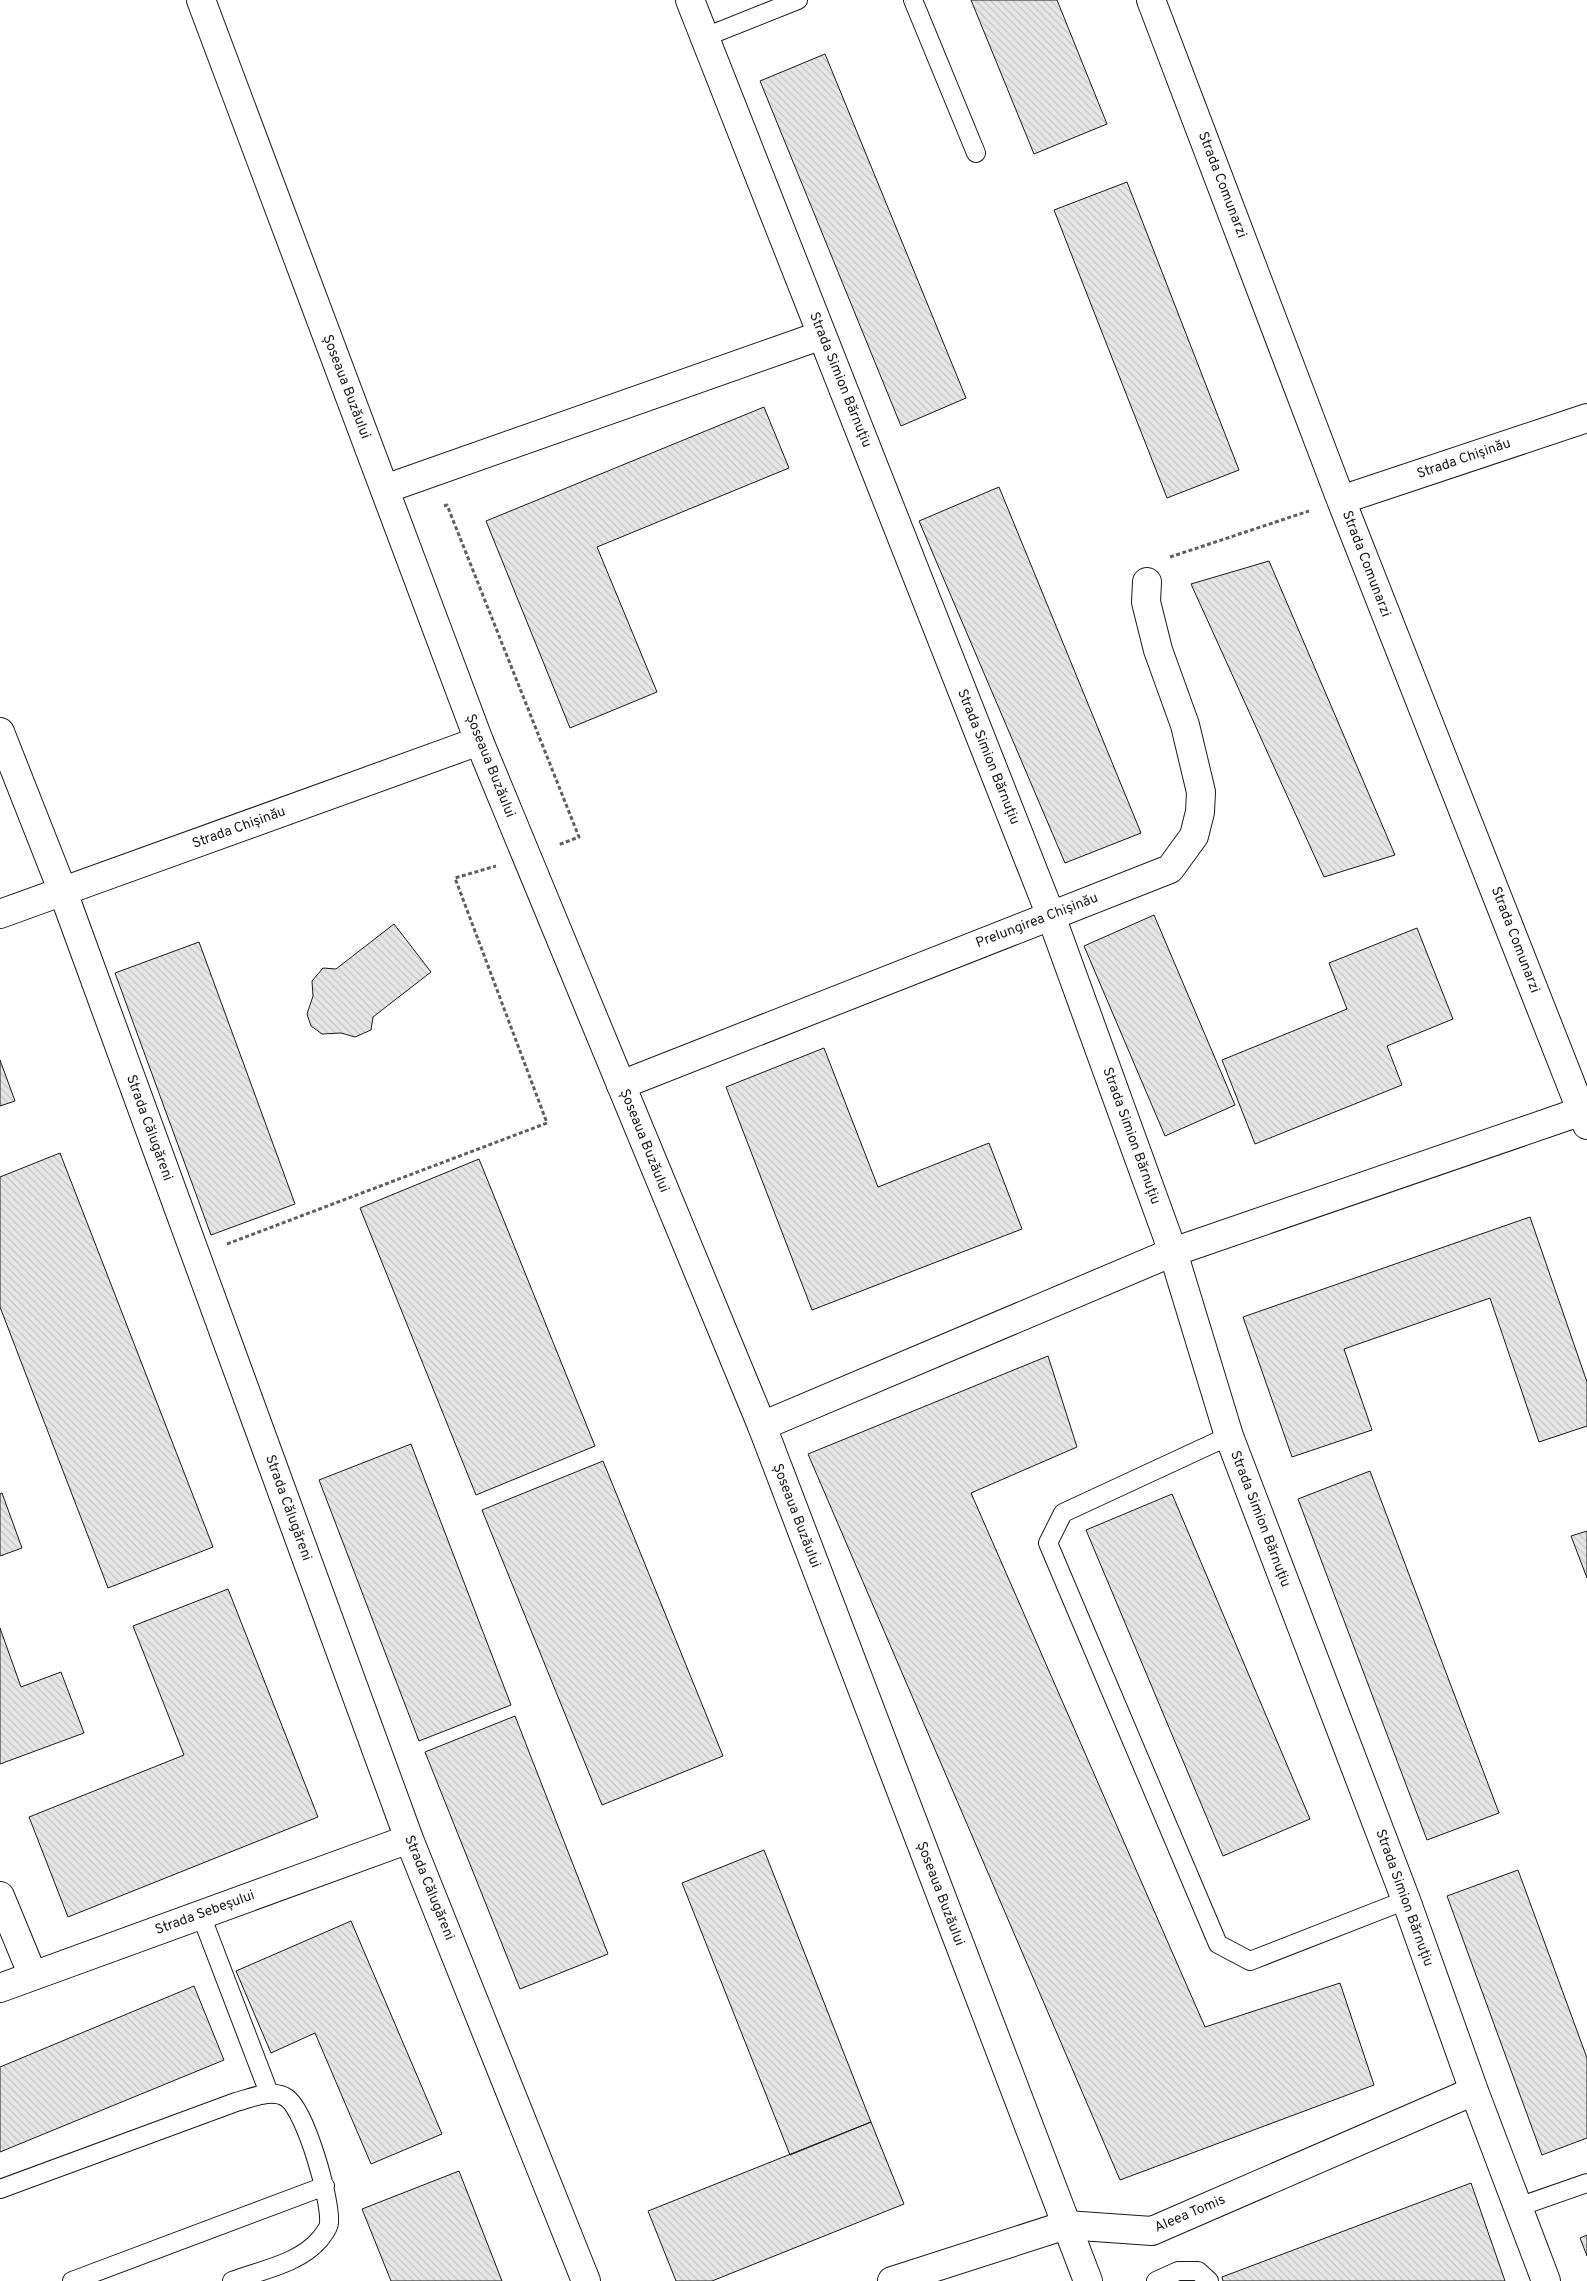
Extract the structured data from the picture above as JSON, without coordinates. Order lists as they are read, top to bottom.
{
  "streets": {
    "street": [
      "Strada Comunarzi",
      "Strada Simion Bărnuțiu",
      "Șoseaua Buzăului",
      "Strada Chișinău",
      "Prelungirea Chișinău",
      "Strada Călugăreni",
      "Strada Sebeșului",
      "Aleea Tomis"
    ]
  },
  "crossings": [
    ["Strada Comunarzi", "Strada Chișinău"],
    ["Strada Simion Bărnuțiu", "Prelungirea Chișinău"],
    ["Strada Simion Bărnuțiu", "Aleea Tomis"],
    ["Șoseaua Buzăului", "Strada Chișinău"],
    ["Șoseaua Buzăului", "Prelungirea Chișinău"],
    ["Șoseaua Buzăului", "Aleea Tomis"],
    ["Strada Chișinău", "Strada Călugăreni"],
    ["Strada Călugăreni", "Strada Sebeșului"]
  ]
}
